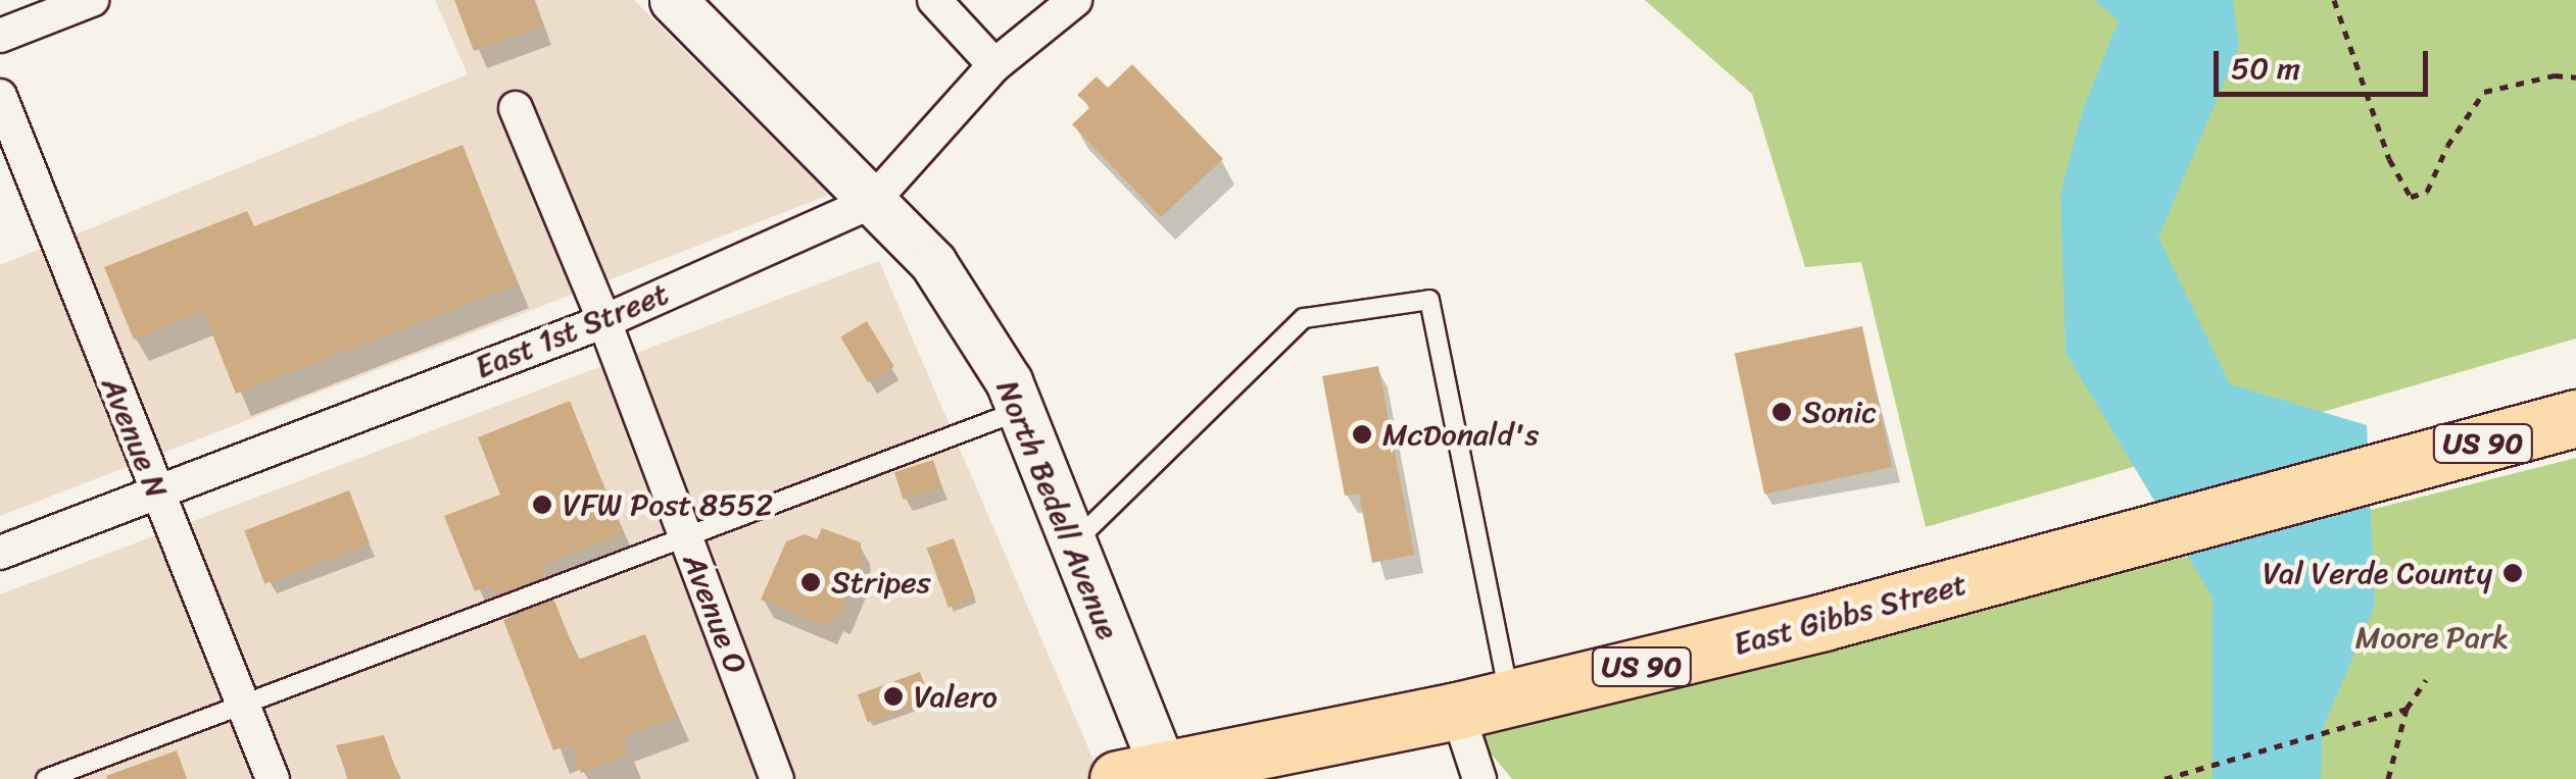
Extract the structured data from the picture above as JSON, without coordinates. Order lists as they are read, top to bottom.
{
  "streets": {
    "highway": ["US 90", "East Gibbs Street"],
    "main road": ["North Bedell Avenue"],
    "street": ["East 1st Street", "Avenue N", "Avenue O"]
  },
  "crossings": [
    ["East 1st Street", "Avenue N"],
    ["East 1st Street", "North Bedell Avenue"],
    ["East 1st Street", "Avenue O"],
    ["North Bedell Avenue", "East Gibbs Street"]
  ],
  "parks": ["Moore Park"],
  "places": [
    "Sonic",
    "McDonald's",
    "VFW Post 8552",
    "Val Verde County",
    "Stripes",
    "Valero"
  ],
  "scale_bar": "50 m"
}
